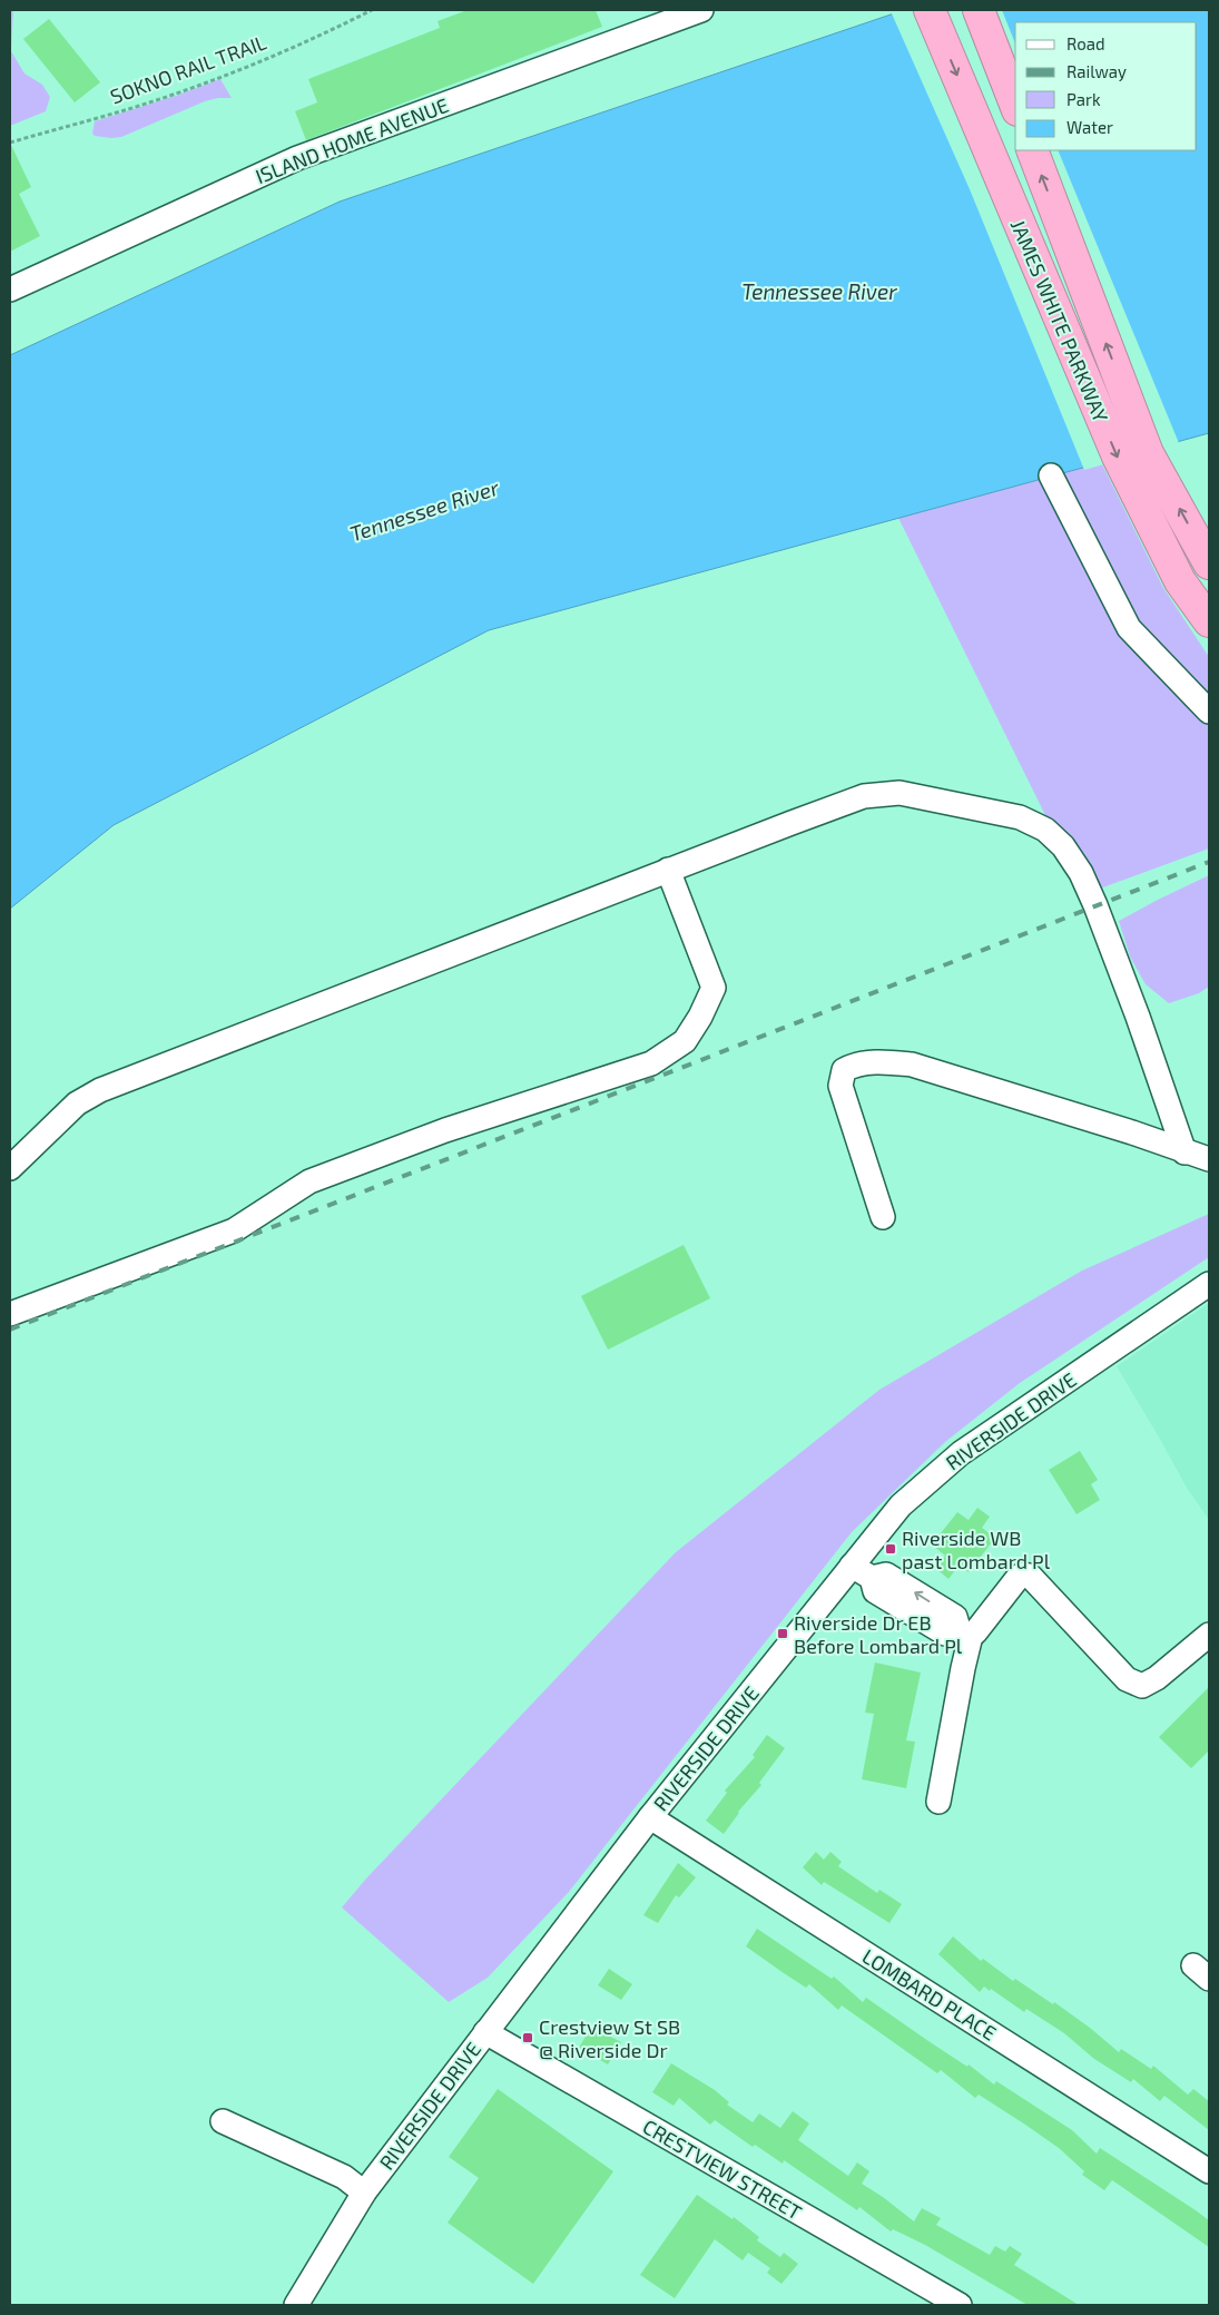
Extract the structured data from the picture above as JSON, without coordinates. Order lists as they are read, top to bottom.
{
  "streets": {
    "highway": ["JAMES WHITE PARKWAY"],
    "street": [
      "ISLAND HOME AVENUE",
      "RIVERSIDE DRIVE",
      "LOMBARD PLACE",
      "CRESTVIEW STREET"
    ],
    "path": ["SOKNO RAIL TRAIL"]
  },
  "crossings": [
    ["RIVERSIDE DRIVE", "LOMBARD PLACE"],
    ["RIVERSIDE DRIVE", "CRESTVIEW STREET"]
  ],
  "water": ["Tennessee River"],
  "places": {
    "transit": ["Riverside WB past Lombard Pl", "Riverside Dr EB Before Lombard Pl", "Crestview St SB @ Riverside Dr"]
  },
  "legend": [
    "Road",
    "Railway",
    "Park",
    "Water"
  ]
}
